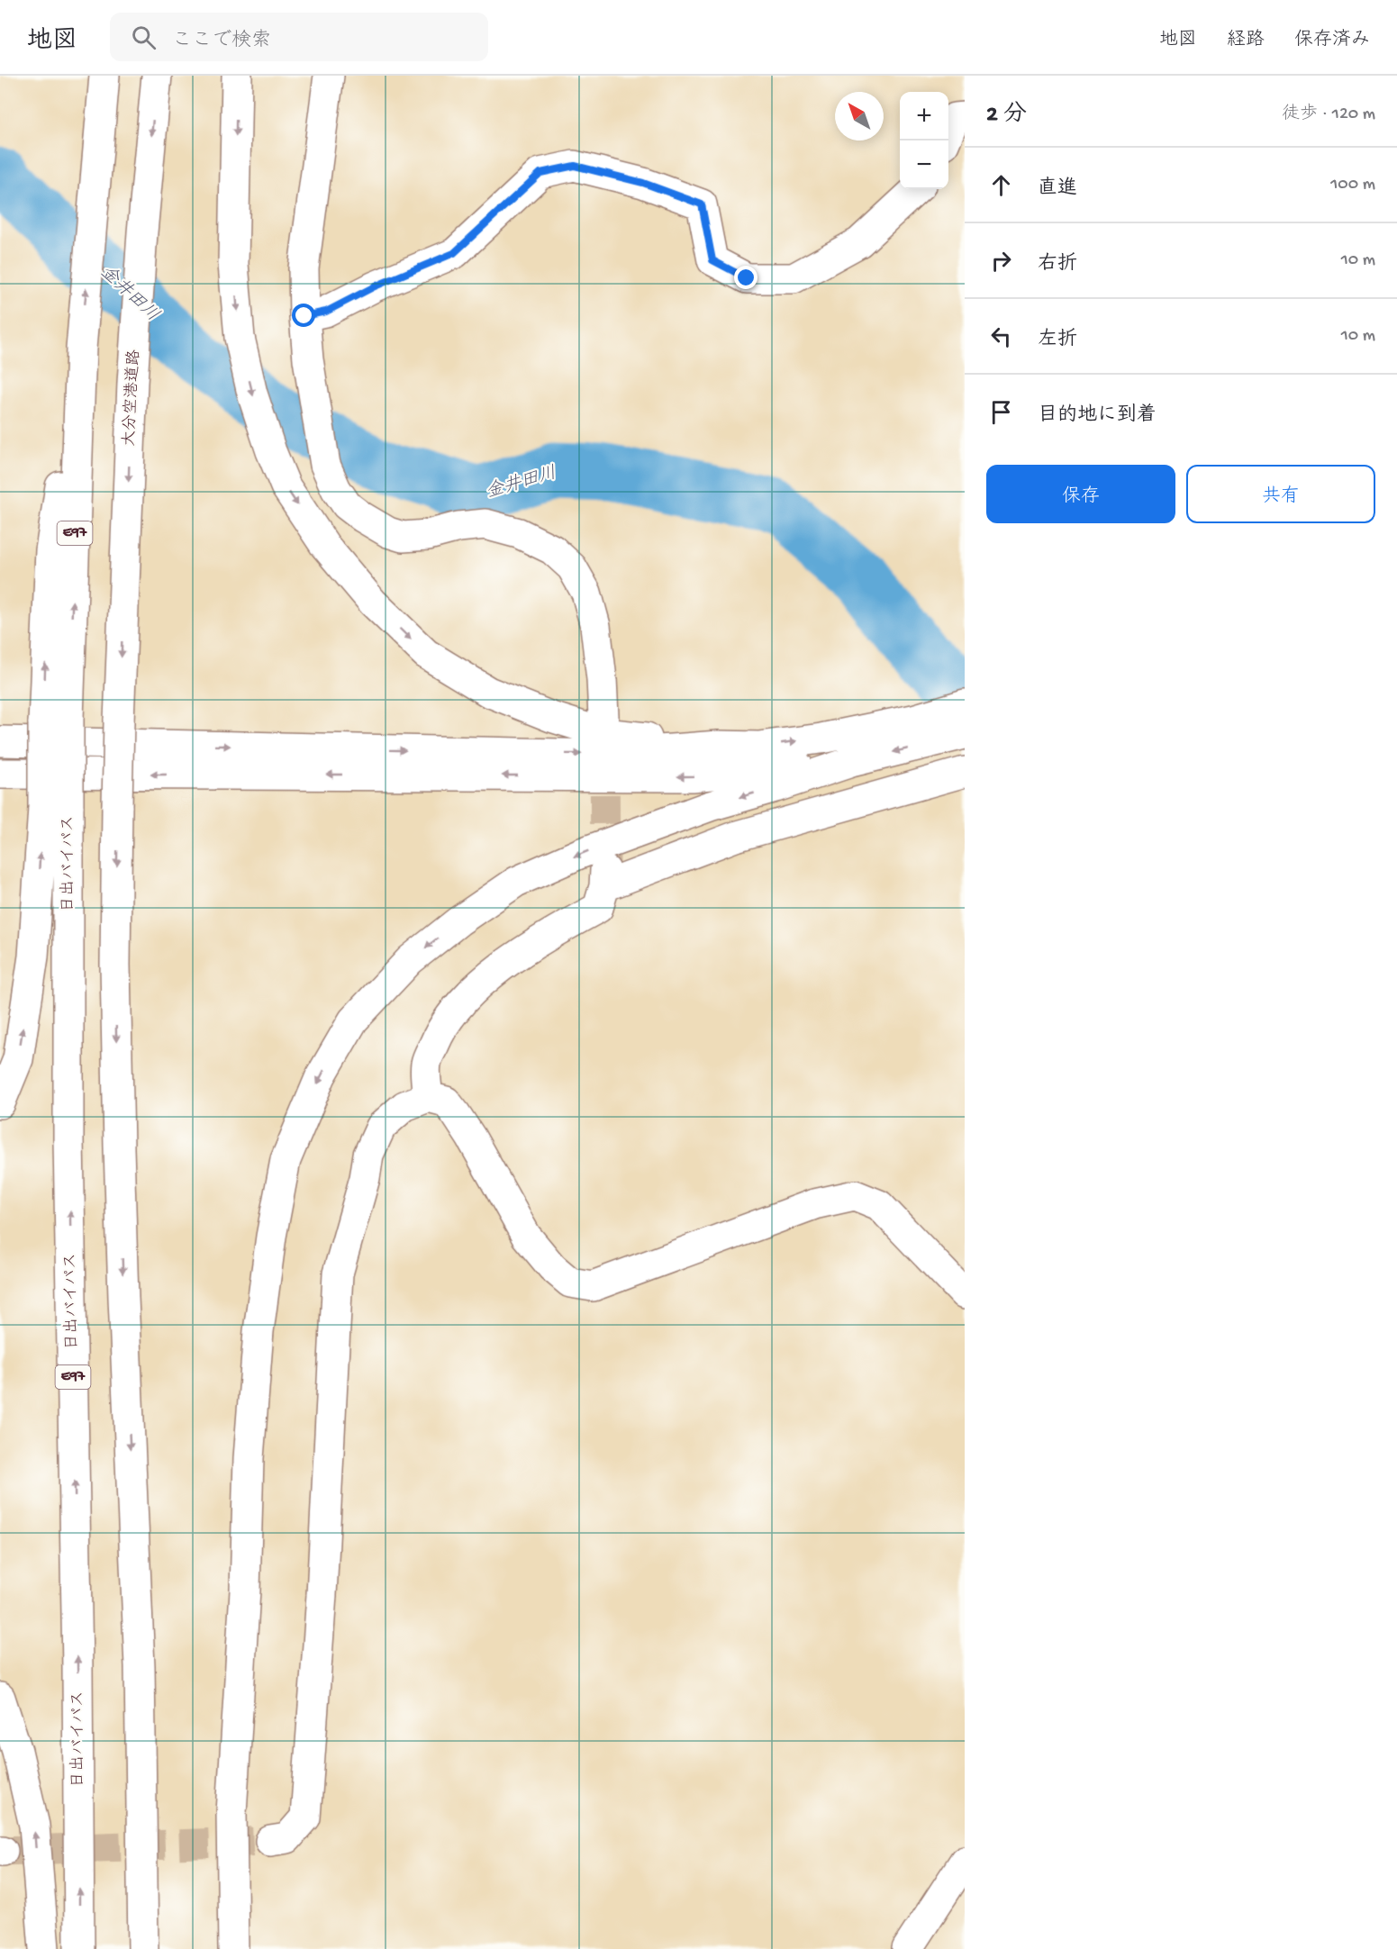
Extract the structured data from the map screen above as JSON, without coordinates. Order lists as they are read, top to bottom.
{
  "streets": {
    "main road": ["大分空港道路", "E97", "日出バイパス"]
  },
  "water": ["金井田川"],
  "north": "top left",
  "page": {
    "header": "地図",
    "search": "ここで検索",
    "nav": ["地図", "経路", "保存済み"],
    "heading": ["2 分", "徒歩 · 120 m"],
    "map_buttons": ["+", "−"],
    "list": [
      ["直進", "100 m"],
      ["右折", "10 m"],
      ["左折", "10 m"],
      "目的地に到着"
    ],
    "buttons": ["保存", "共有"]
  }
}
